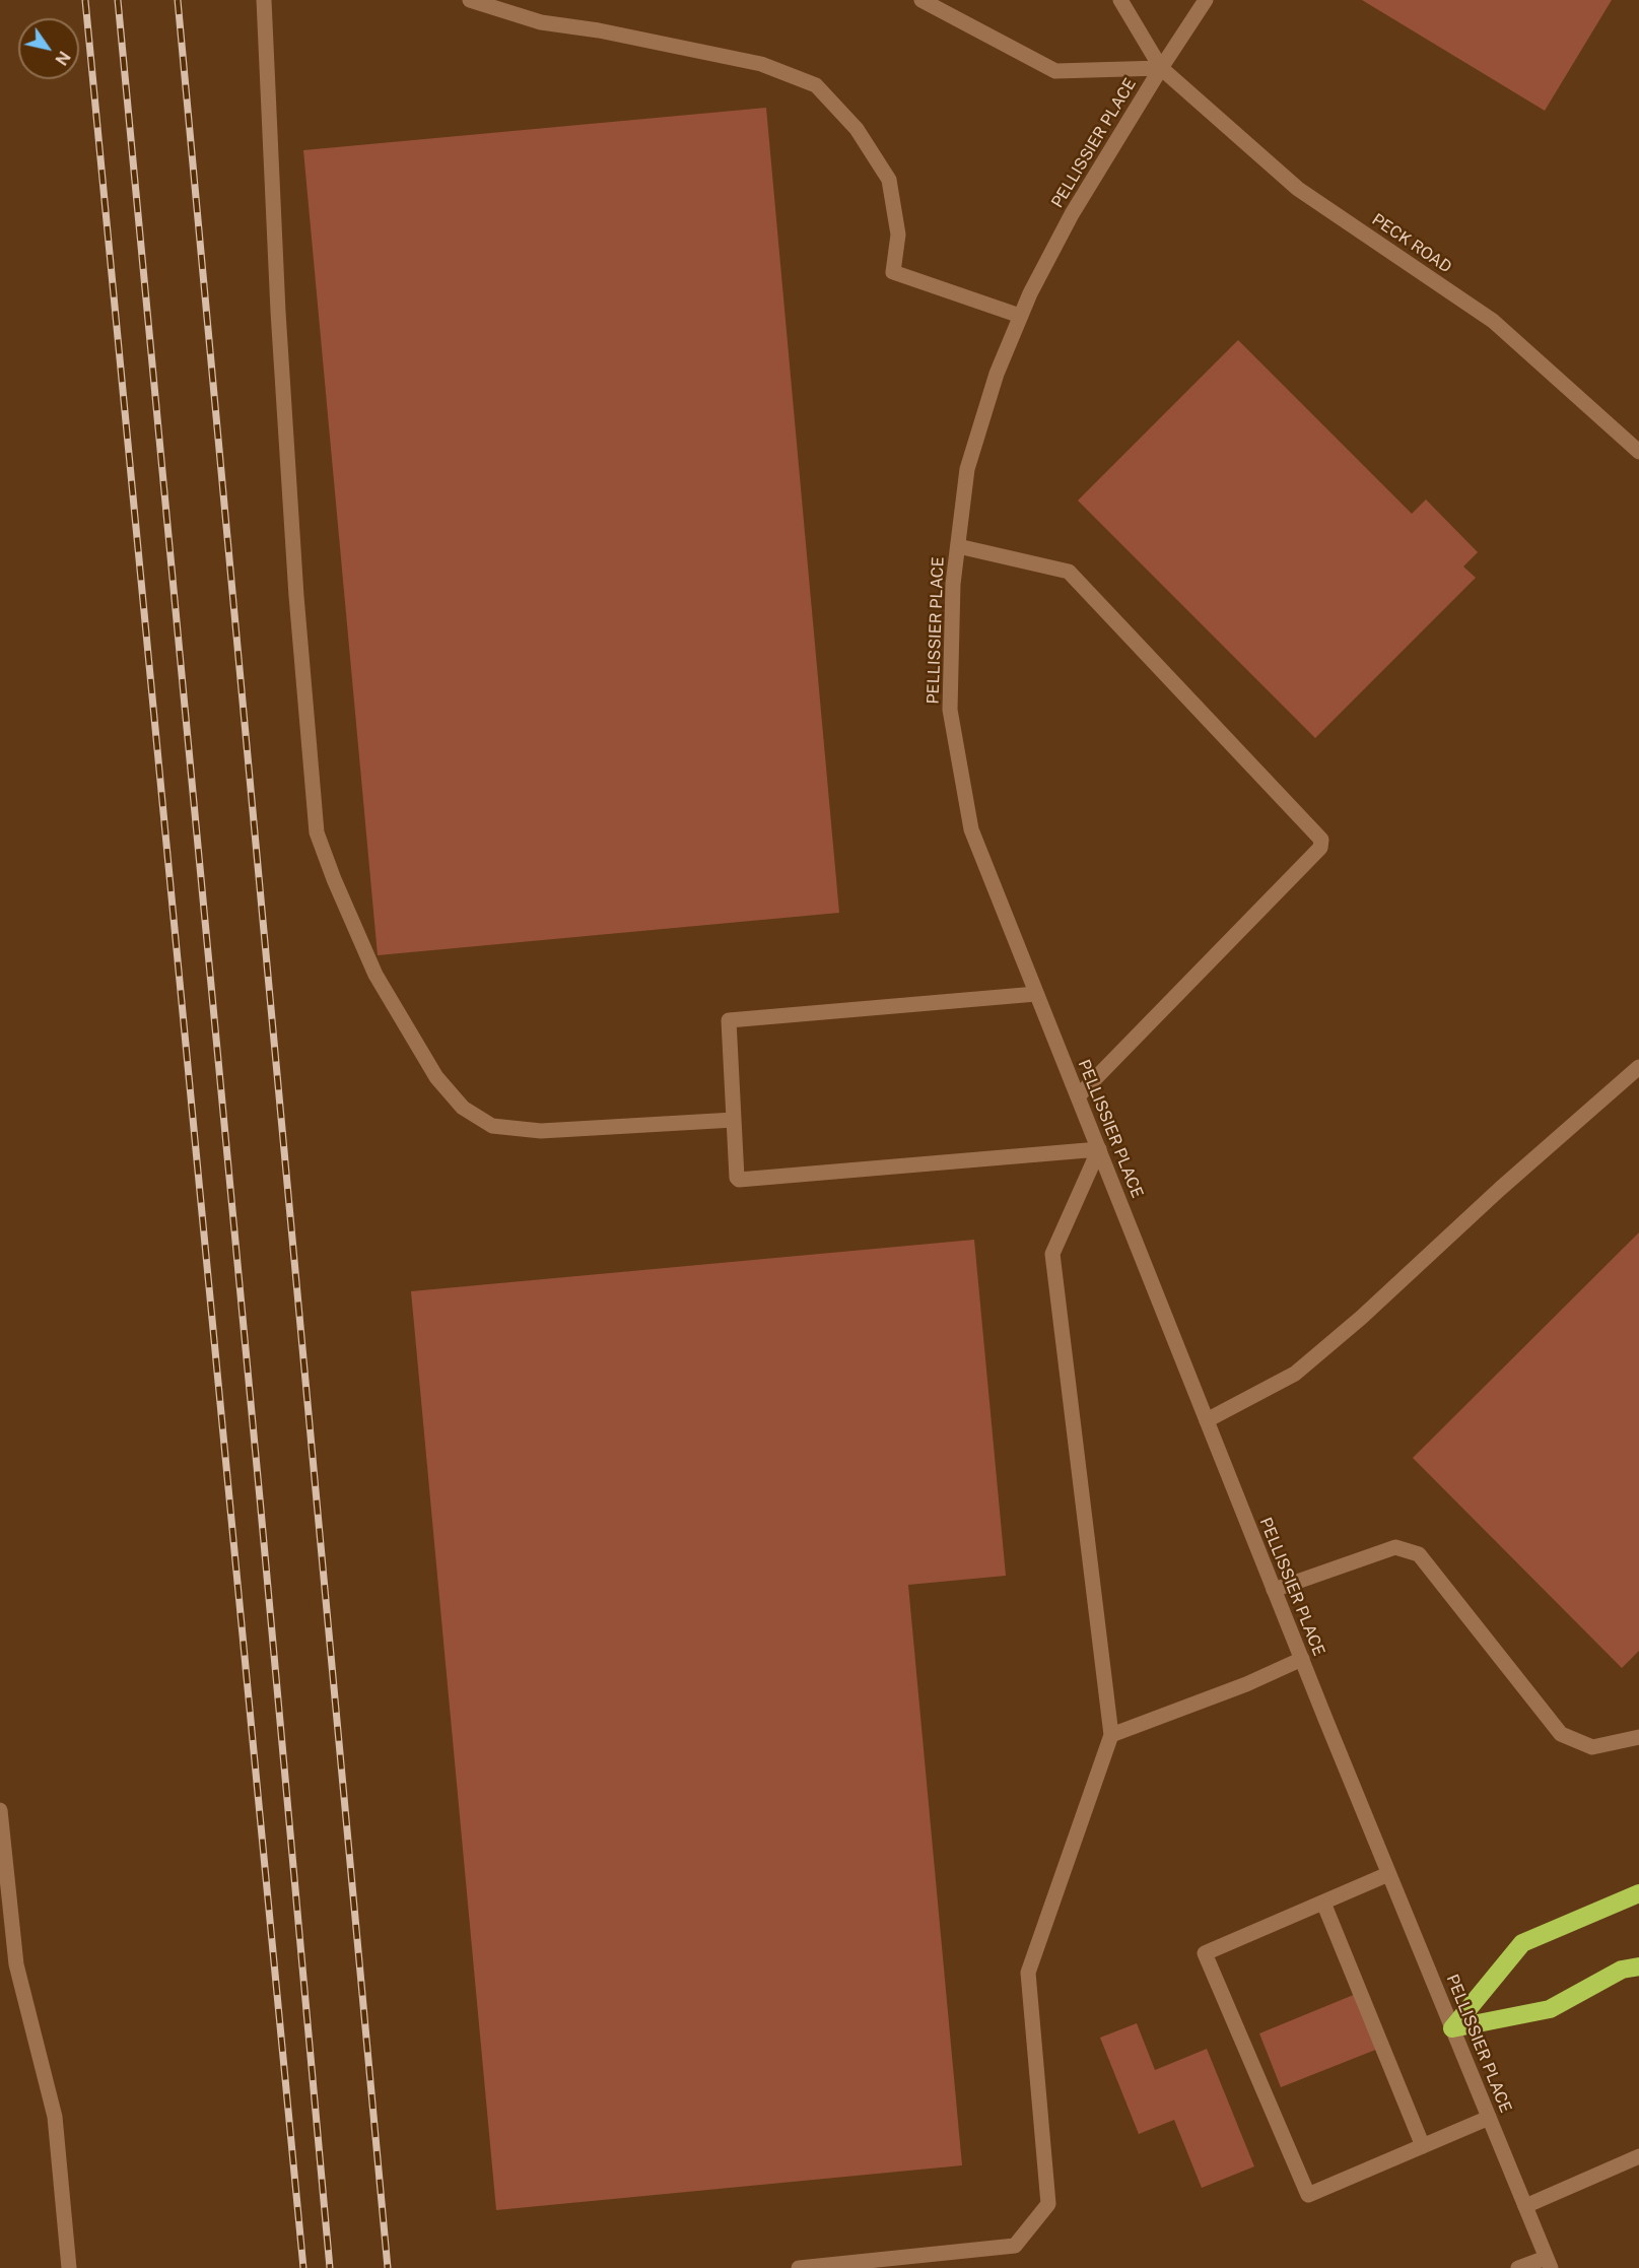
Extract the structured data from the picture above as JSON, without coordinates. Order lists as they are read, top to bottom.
{
  "streets": {
    "main road": ["PELLISSIER PLACE", "PECK ROAD"]
  },
  "crossings": [
    ["PELLISSIER PLACE", "PECK ROAD"]
  ],
  "north": "bottom right"
}
